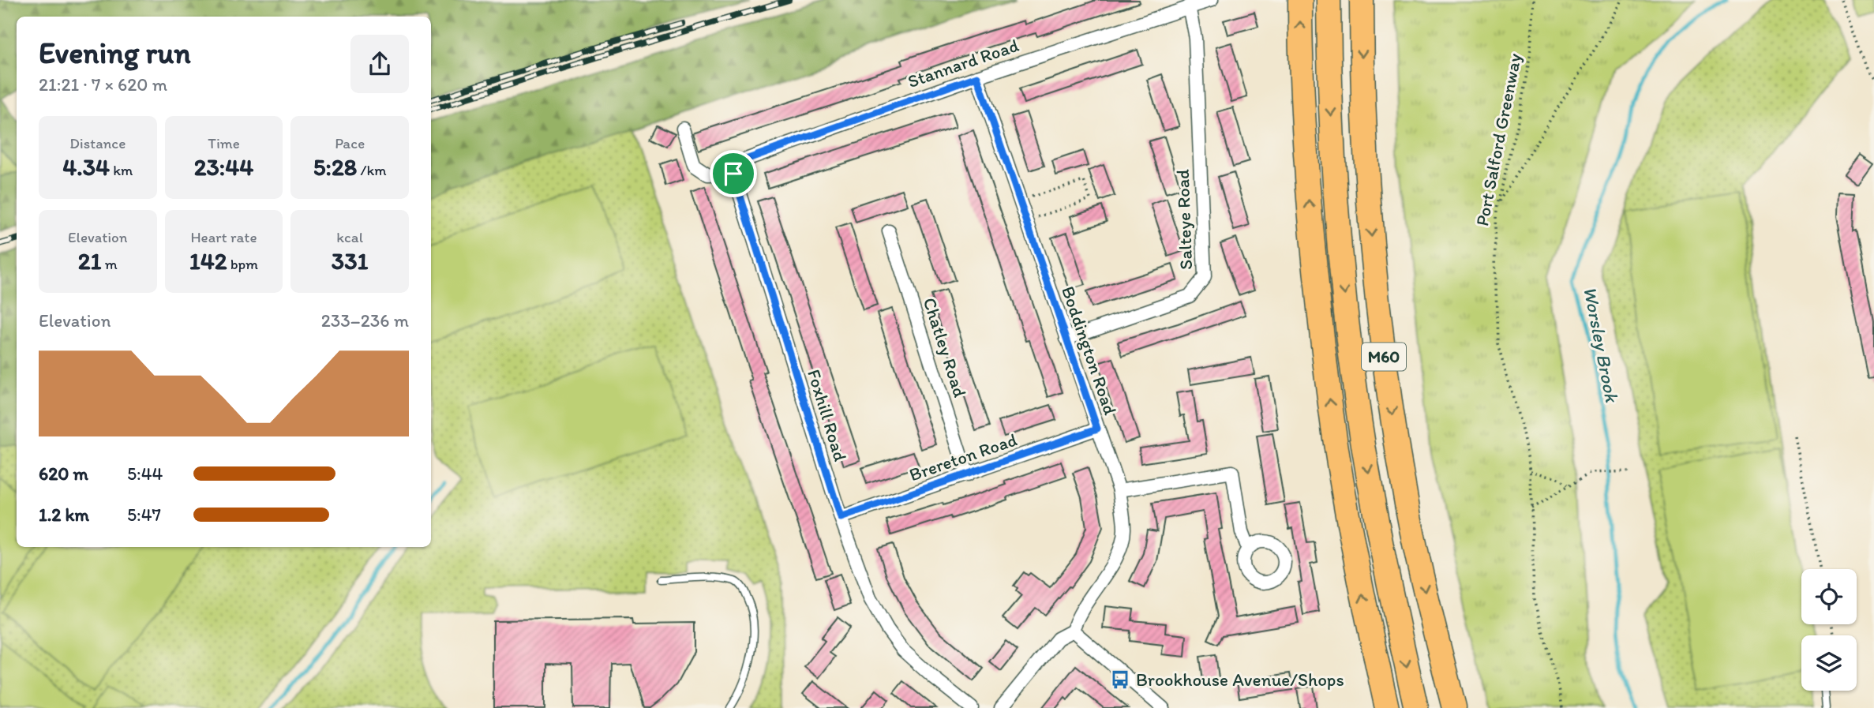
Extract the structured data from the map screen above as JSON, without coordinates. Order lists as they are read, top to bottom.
{
  "streets": {
    "highway": ["M60"],
    "street": [
      "Stannard Road",
      "Salteye Road",
      "Chatley Road",
      "Boddington Road",
      "Foxhill Road",
      "Brereton Road"
    ],
    "path": ["Port Salford Greenway"]
  },
  "crossings": [
    ["Stannard Road", "Salteye Road"],
    ["Stannard Road", "Boddington Road"],
    ["Stannard Road", "Foxhill Road"],
    ["Salteye Road", "Boddington Road"],
    ["Chatley Road", "Brereton Road"],
    ["Boddington Road", "Brereton Road"],
    ["Foxhill Road", "Brereton Road"]
  ],
  "water": ["Worsley Brook"],
  "places": {
    "bus stop": ["Brookhouse Avenue/Shops"]
  },
  "page": {
    "heading": ["Evening run", "21:21 · 7 × 620 m"],
    "stats": [
      ["Distance", "4.34 km"],
      ["Time", "23:44"],
      ["Pace", "5:28 /km"],
      ["Elevation", "21 m"],
      ["Heart rate", "142 bpm"],
      ["kcal", "331"]
    ],
    "chart": ["Elevation", "233–236 m"],
    "list": [
      {
        "name": "620 m",
        "note": "5:44"
      },
      {
        "name": "1.2 km",
        "note": "5:47"
      }
    ]
  }
}
